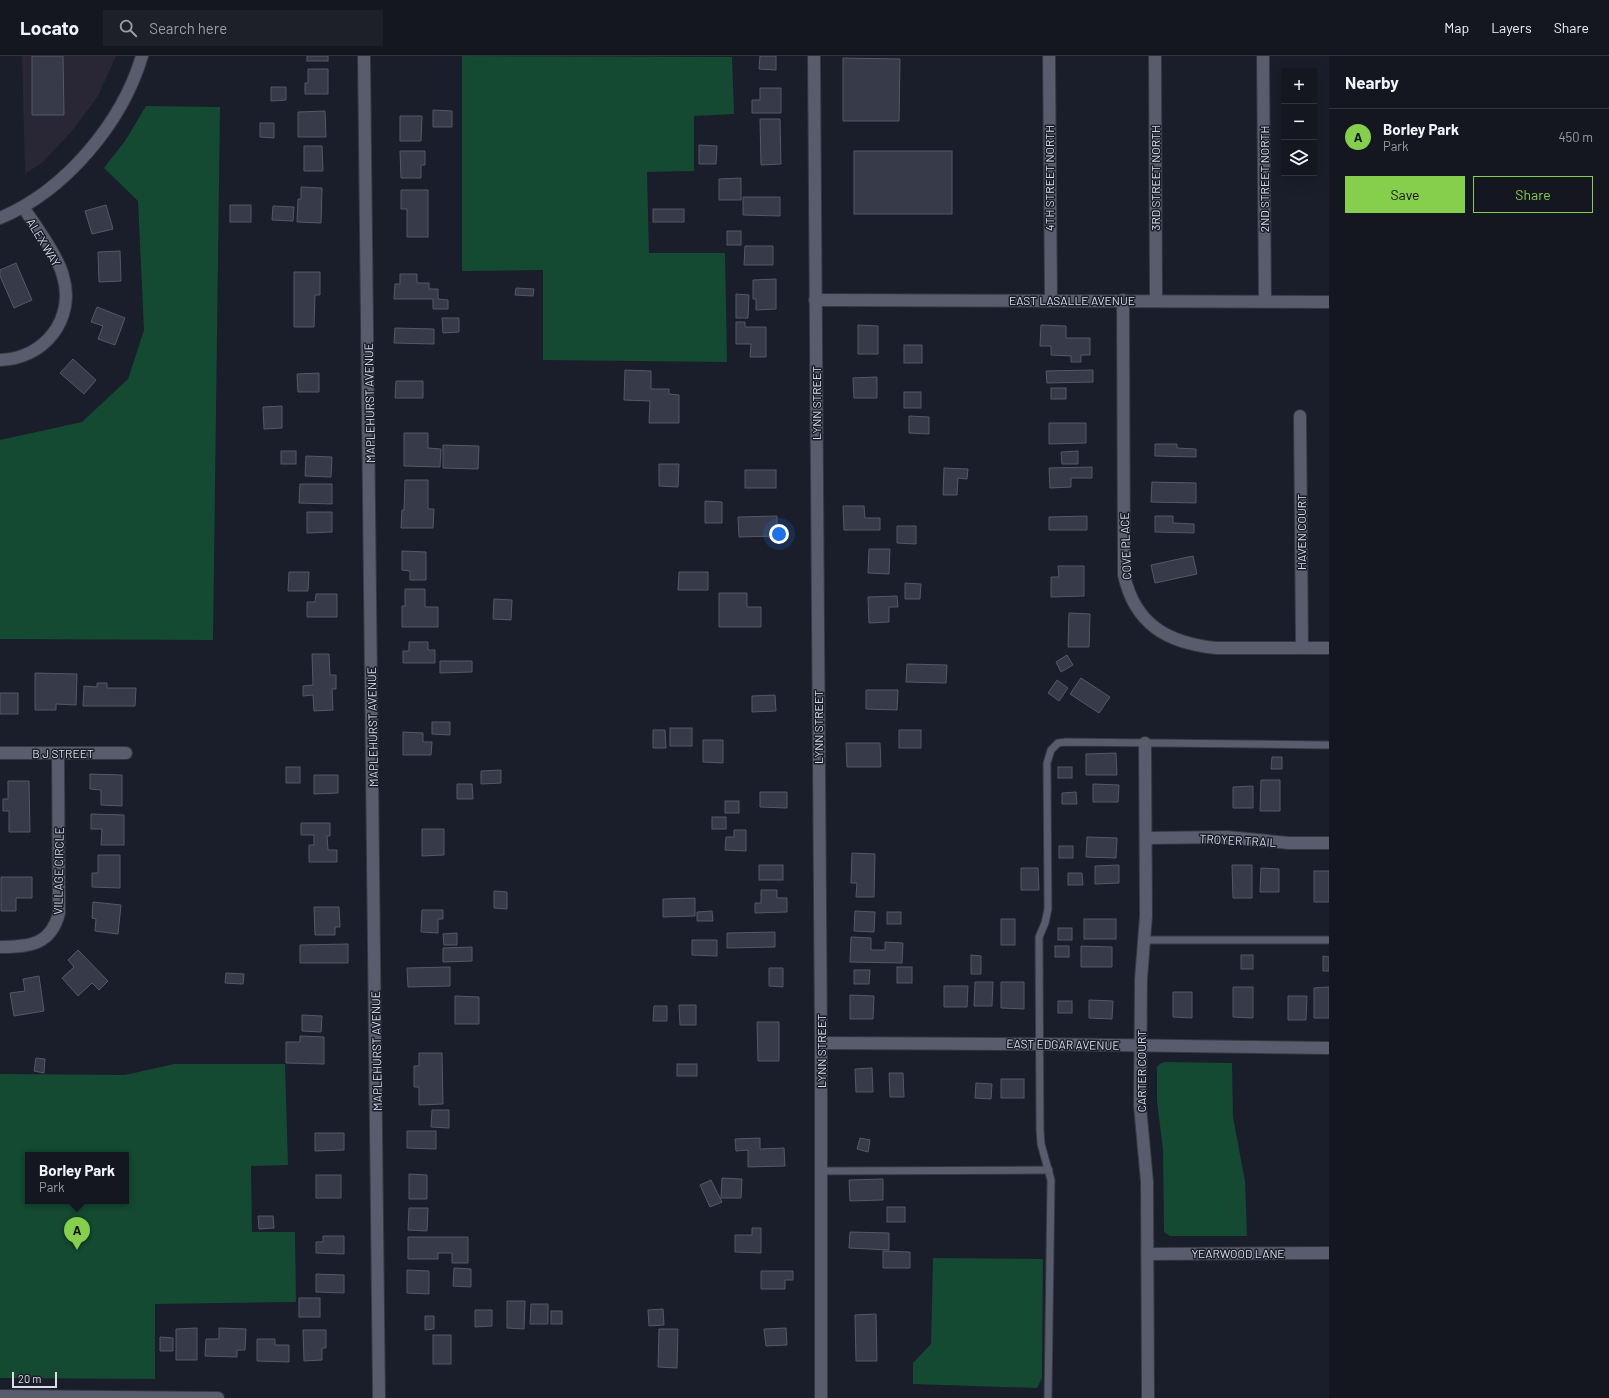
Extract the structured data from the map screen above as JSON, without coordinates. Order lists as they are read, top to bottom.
{
  "streets": {
    "street": [
      "4TH STREET NORTH",
      "3RD STREET NORTH",
      "2ND STREET NORTH",
      "ALEX WAY",
      "EAST LASALLE AVENUE",
      "MAPLEHURST AVENUE",
      "LYNN STREET",
      "HAVEN COURT",
      "COVE PLACE",
      "B J STREET",
      "TROYER TRAIL",
      "VILLAGE CIRCLE",
      "EAST EDGAR AVENUE",
      "CARTER COURT",
      "YEARWOOD LANE"
    ]
  },
  "crossings": [
    ["4TH STREET NORTH", "EAST LASALLE AVENUE"],
    ["3RD STREET NORTH", "EAST LASALLE AVENUE"],
    ["2ND STREET NORTH", "EAST LASALLE AVENUE"],
    ["EAST LASALLE AVENUE", "LYNN STREET"],
    ["EAST LASALLE AVENUE", "COVE PLACE"],
    ["LYNN STREET", "EAST EDGAR AVENUE"],
    ["HAVEN COURT", "COVE PLACE"],
    ["B J STREET", "VILLAGE CIRCLE"],
    ["TROYER TRAIL", "CARTER COURT"],
    ["EAST EDGAR AVENUE", "CARTER COURT"],
    ["CARTER COURT", "YEARWOOD LANE"]
  ],
  "scale_bar": "20 m",
  "page": {
    "header": "Locato",
    "search": "Search here",
    "nav": ["Map", "Layers", "Share"],
    "heading": "Nearby",
    "map_buttons": ["+", "−"],
    "list": [
      {
        "mark": "A",
        "name": "Borley Park",
        "note": "Park",
        "value": "450 m"
      }
    ],
    "buttons": ["Save", "Share"],
    "popup": ["Borley Park", "Park"],
    "pins": "A",
    "scale": "20 m"
  }
}
